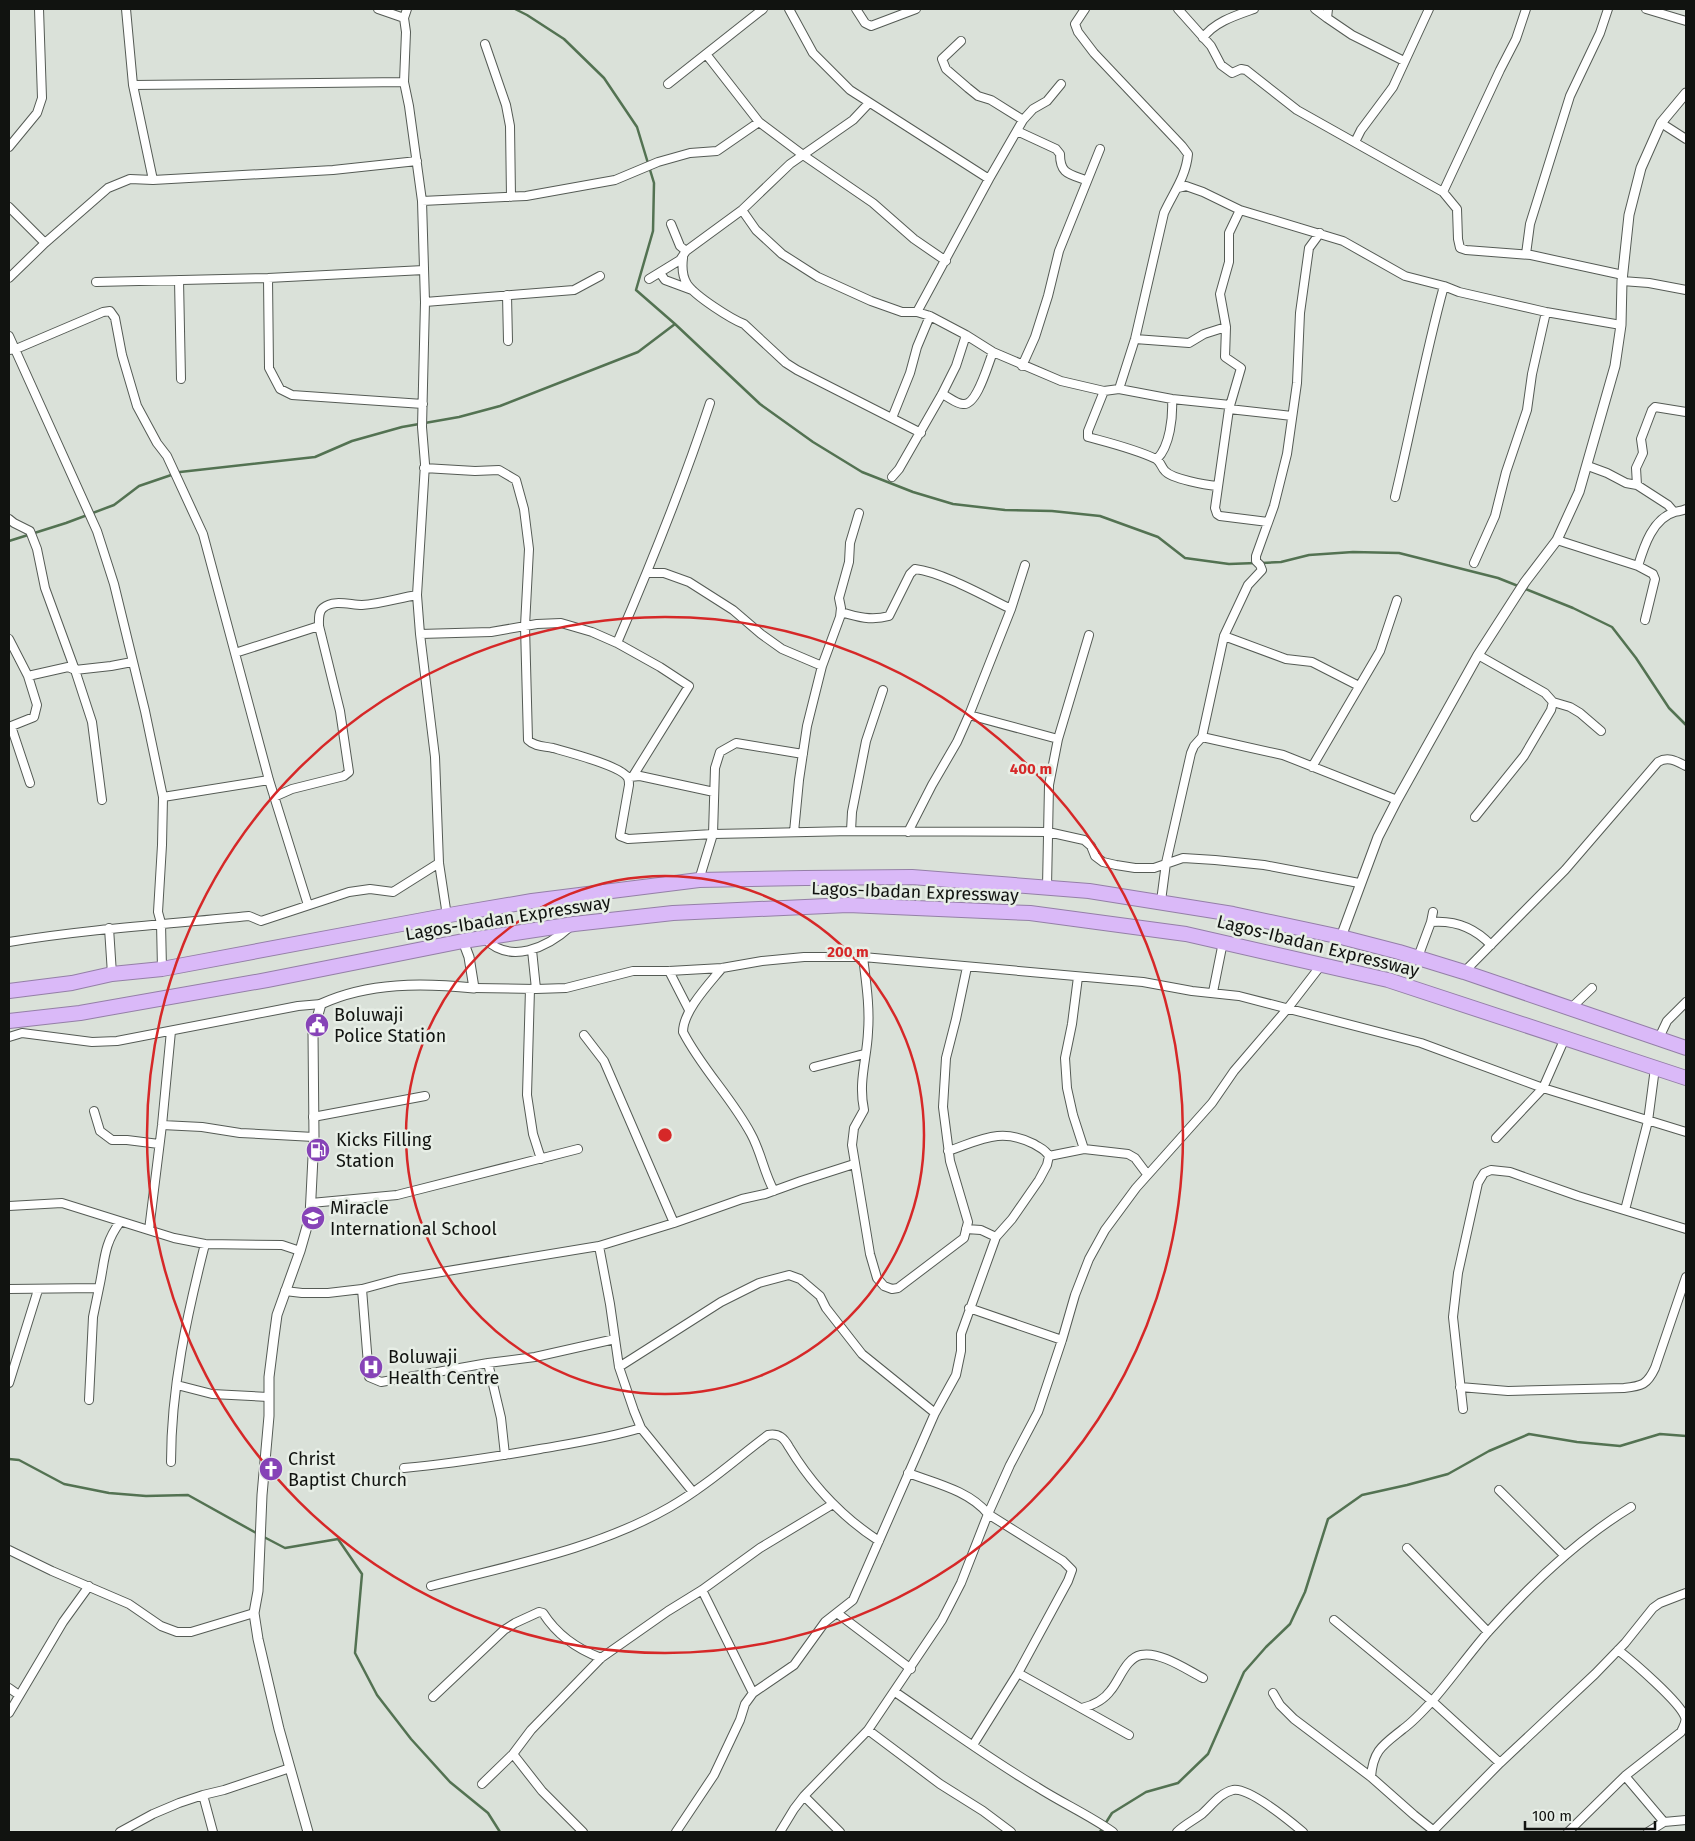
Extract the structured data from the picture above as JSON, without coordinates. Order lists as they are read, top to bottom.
{
  "streets": {
    "highway": ["Lagos-Ibadan Expressway"]
  },
  "places": {
    "public building": ["Boluwaji Police Station"],
    "fuel station": ["Kicks Filling Station"],
    "school or university": ["Miracle International School"],
    "hospital": ["Boluwaji Health Centre"],
    "church": ["Christ Baptist Church"]
  },
  "scale_bar": "100 m",
  "rings": ["400 m", "200 m"]
}
